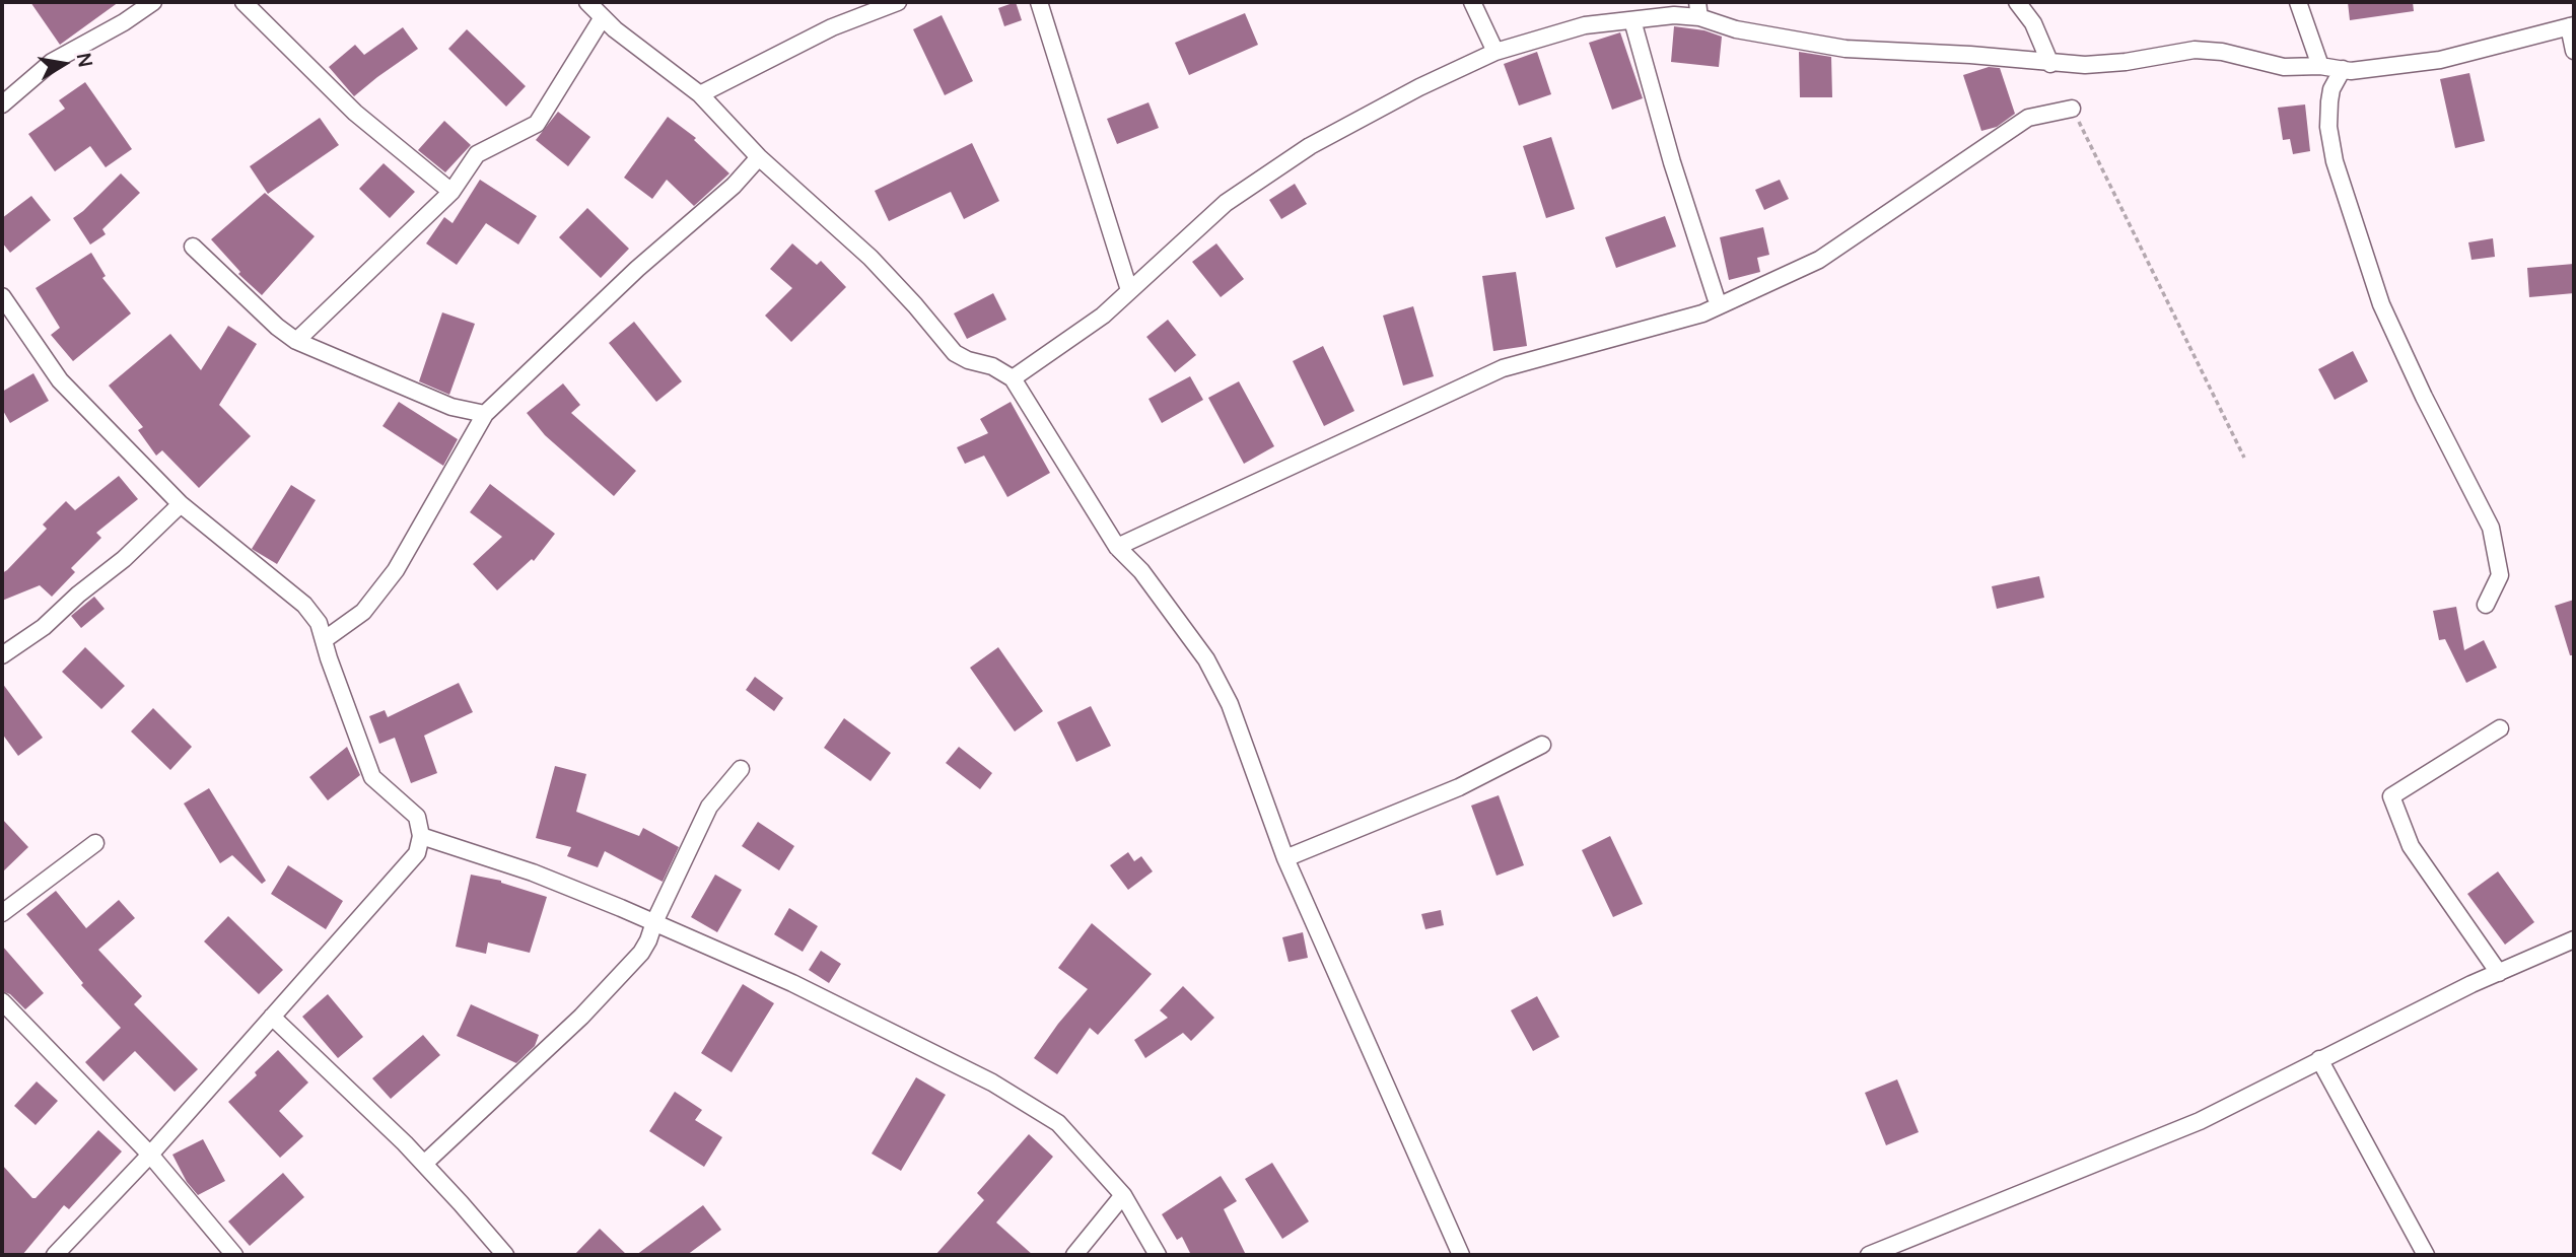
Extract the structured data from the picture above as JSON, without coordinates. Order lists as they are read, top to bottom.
{
  "north": "right"
}
